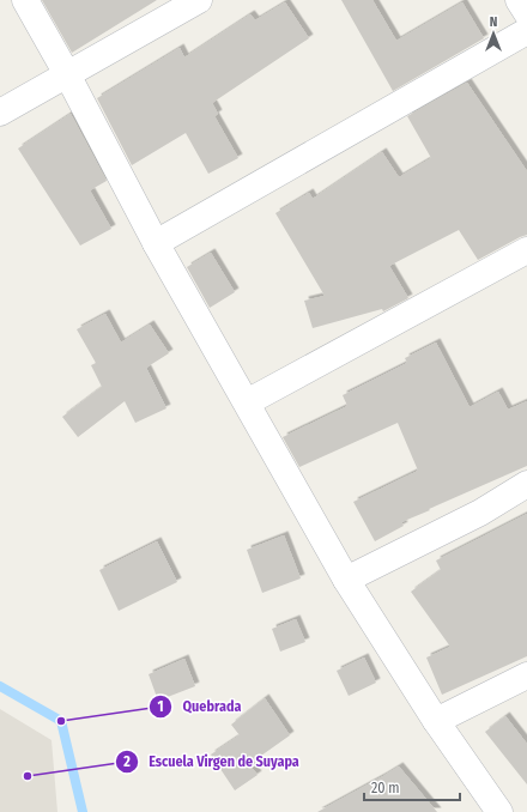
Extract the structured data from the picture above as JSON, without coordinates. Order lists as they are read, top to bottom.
{
  "places": ["Quebrada", "Escuela Virgen de Suyapa"],
  "scale_bar": "20 m",
  "north": "top"
}
